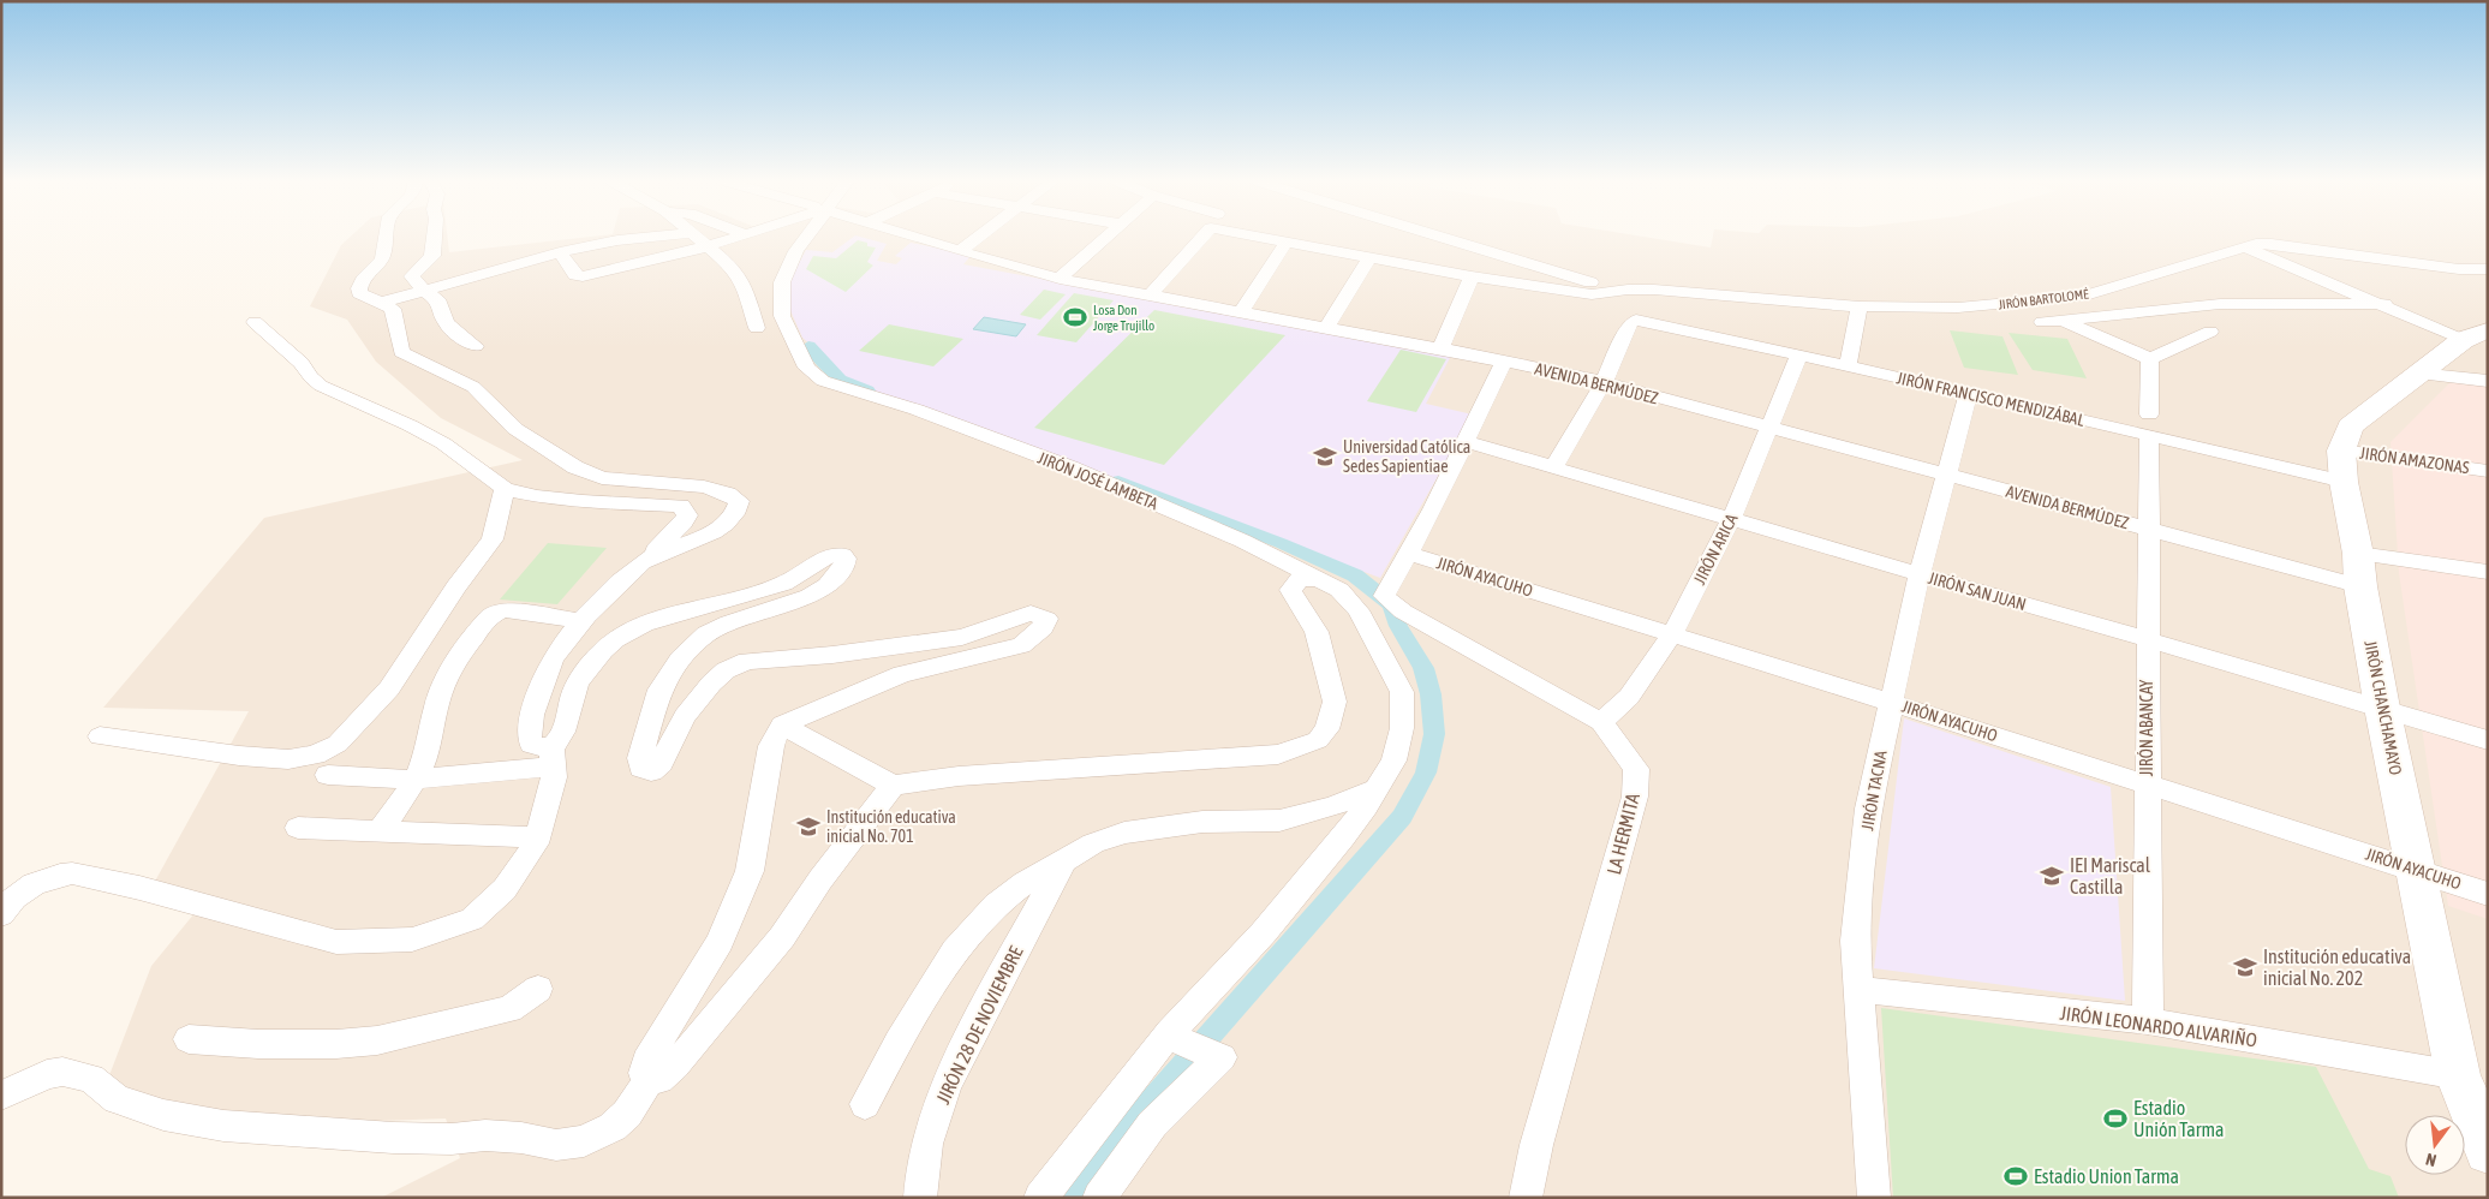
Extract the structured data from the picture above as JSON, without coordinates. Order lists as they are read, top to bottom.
{
  "streets": {
    "main road": ["JIRÓN CHANCHAMAYO"],
    "street": [
      "JIRÓN BARTOLOMÉ",
      "AVENIDA BERMÚDEZ",
      "JIRÓN FRANCISCO MENDIZÁBAL",
      "JIRÓN AMAZONAS",
      "JIRÓN JOSÉ LAMBETA",
      "JIRÓN ARICA",
      "JIRÓN AYACUHO",
      "JIRÓN SAN JUAN",
      "JIRÓN ABANCAY",
      "JIRÓN TACNA",
      "LA HERMITA",
      "JIRÓN 28 DE NOVIEMBRE",
      "JIRÓN LEONARDO ALVARIÑO"
    ]
  },
  "crossings": [
    ["AVENIDA BERMÚDEZ", "JIRÓN ARICA"],
    ["AVENIDA BERMÚDEZ", "JIRÓN CHANCHAMAYO"],
    ["AVENIDA BERMÚDEZ", "JIRÓN ABANCAY"],
    ["AVENIDA BERMÚDEZ", "JIRÓN TACNA"],
    ["JIRÓN FRANCISCO MENDIZÁBAL", "JIRÓN ARICA"],
    ["JIRÓN FRANCISCO MENDIZÁBAL", "JIRÓN CHANCHAMAYO"],
    ["JIRÓN FRANCISCO MENDIZÁBAL", "JIRÓN ABANCAY"],
    ["JIRÓN FRANCISCO MENDIZÁBAL", "JIRÓN TACNA"],
    ["JIRÓN AMAZONAS", "JIRÓN CHANCHAMAYO"],
    ["JIRÓN ARICA", "JIRÓN AYACUHO"],
    ["JIRÓN ARICA", "JIRÓN SAN JUAN"],
    ["JIRÓN ARICA", "LA HERMITA"],
    ["JIRÓN AYACUHO", "JIRÓN CHANCHAMAYO"],
    ["JIRÓN AYACUHO", "JIRÓN ABANCAY"],
    ["JIRÓN AYACUHO", "JIRÓN TACNA"],
    ["JIRÓN AYACUHO", "LA HERMITA"],
    ["JIRÓN SAN JUAN", "JIRÓN CHANCHAMAYO"],
    ["JIRÓN SAN JUAN", "JIRÓN ABANCAY"],
    ["JIRÓN SAN JUAN", "JIRÓN TACNA"],
    ["JIRÓN CHANCHAMAYO", "JIRÓN LEONARDO ALVARIÑO"],
    ["JIRÓN ABANCAY", "JIRÓN LEONARDO ALVARIÑO"],
    ["JIRÓN TACNA", "JIRÓN LEONARDO ALVARIÑO"]
  ],
  "places": {
    "sports": ["Losa Don Jorge Trujillo", "Estadio Unión Tarma", "Estadio Union Tarma"],
    "school or university": [
      "Universidad Católica Sedes Sapientiae",
      "Institución educativa inicial No. 701",
      "IEI Mariscal Castilla",
      "Institución educativa inicial No. 202"
    ]
  },
  "north": "bottom"
}
